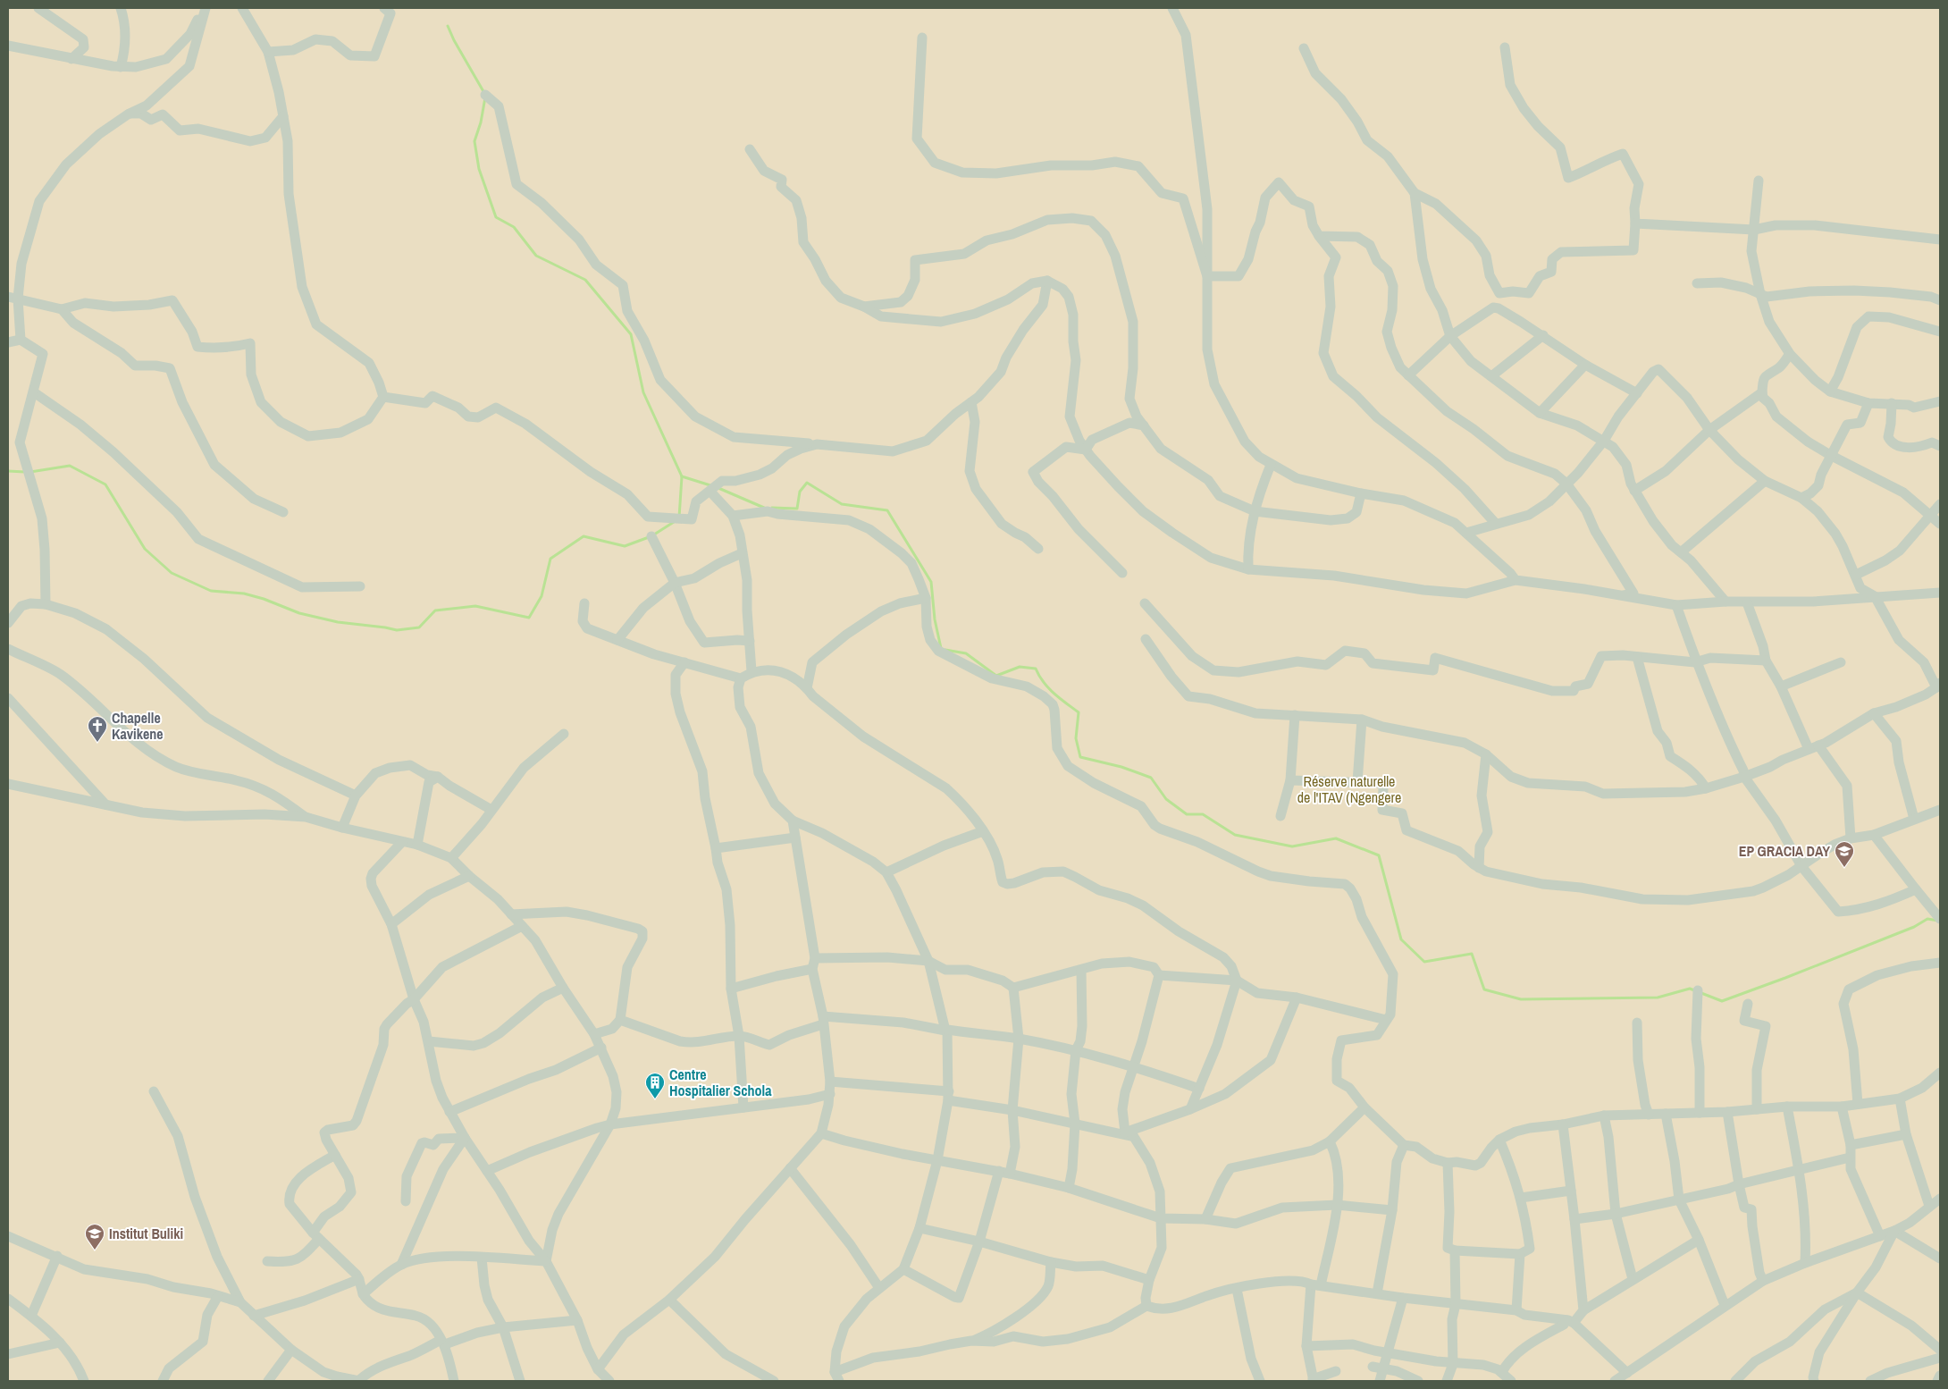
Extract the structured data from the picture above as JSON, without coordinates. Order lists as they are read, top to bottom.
{
  "parks": ["Réserve naturelle de l'ITAV (Ngengere"],
  "places": {
    "church": ["Chapelle Kavikene"],
    "school or university": ["EP GRACIA DAY", "Institut Buliki"],
    "building": ["Centre Hospitalier Schola"]
  }
}
